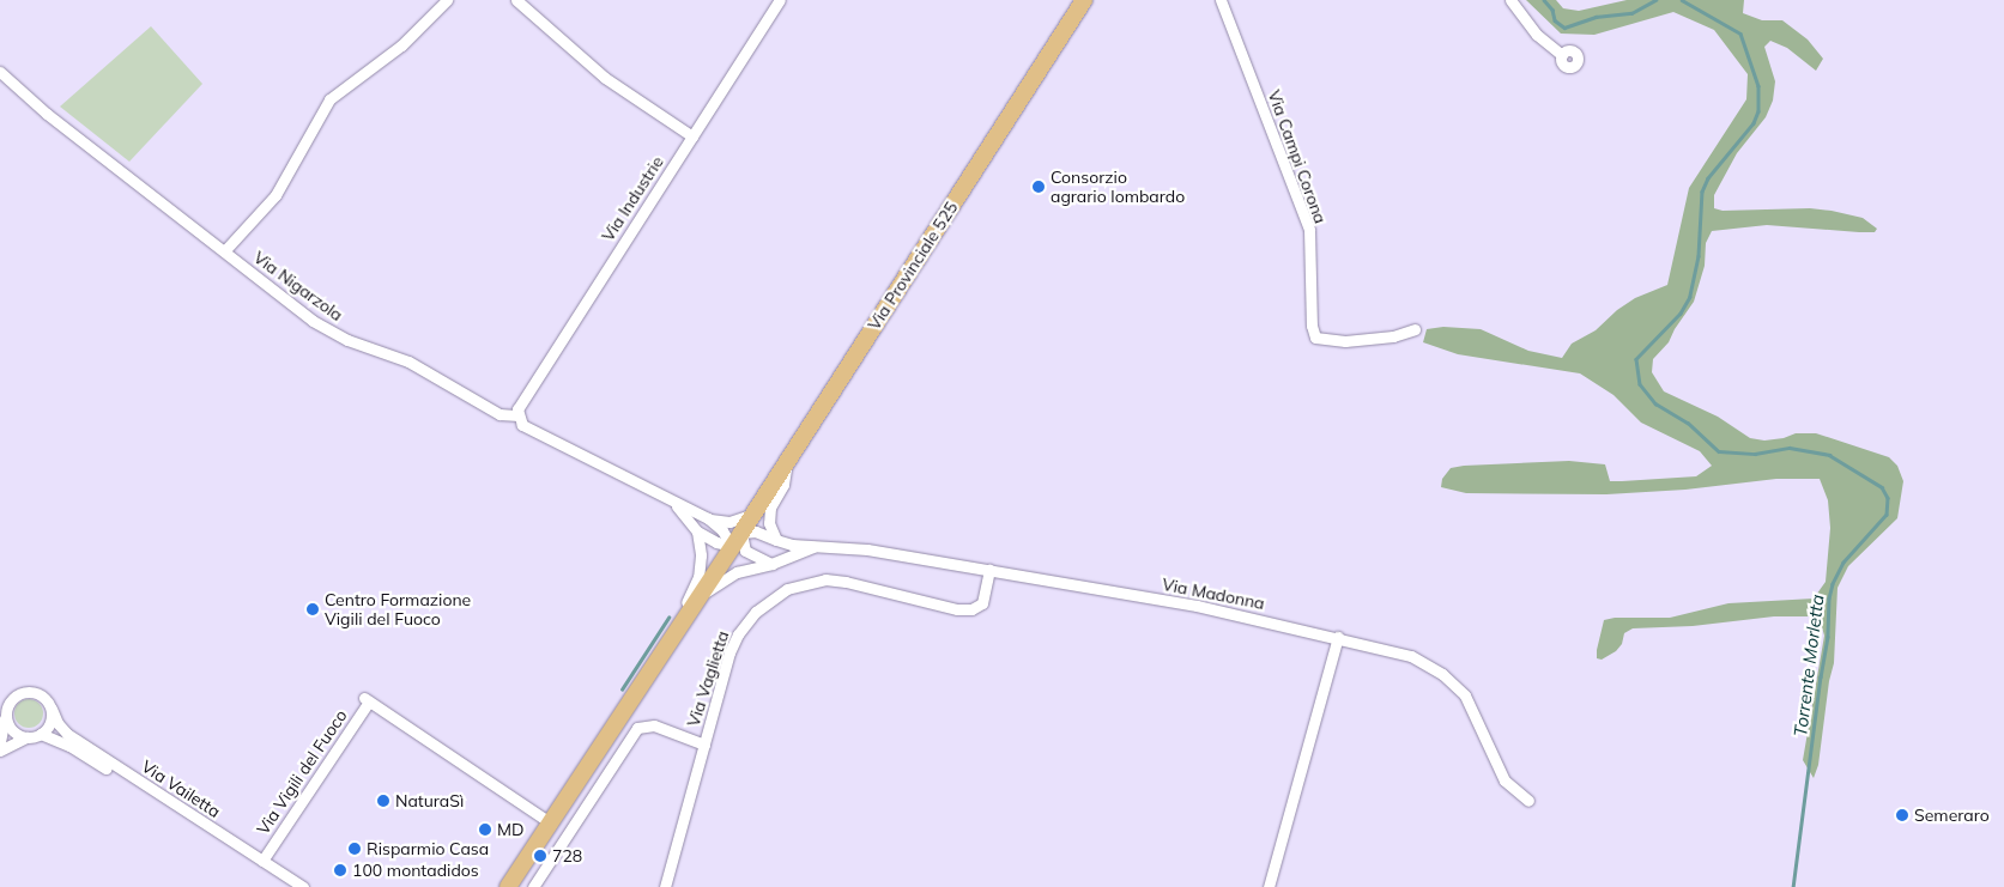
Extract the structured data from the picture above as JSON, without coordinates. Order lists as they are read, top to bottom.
{
  "streets": {
    "main road": ["Via Provinciale 525"],
    "street": [
      "Via Campi Corona",
      "Via Industrie",
      "Via Nigarzola",
      "Via Madonna",
      "Via Vaglietta",
      "Via Vigili del Fuoco",
      "Via Vailetta"
    ]
  },
  "crossings": [
    ["Via Industrie", "Via Nigarzola"],
    ["Via Provinciale 525", "Via Nigarzola"],
    ["Via Provinciale 525", "Via Madonna"],
    ["Via Provinciale 525", "Via Vigili del Fuoco"],
    ["Via Nigarzola", "Via Madonna"],
    ["Via Madonna", "Via Vaglietta"],
    ["Via Vigili del Fuoco", "Via Vailetta"]
  ],
  "water": ["Torrente Morletta"],
  "places": [
    "Consorzio agrario lombardo",
    "Centro Formazione Vigili del Fuoco",
    "NaturaSì",
    "Semeraro",
    "MD",
    "Risparmio Casa",
    "728",
    "100 montadidos"
  ]
}
